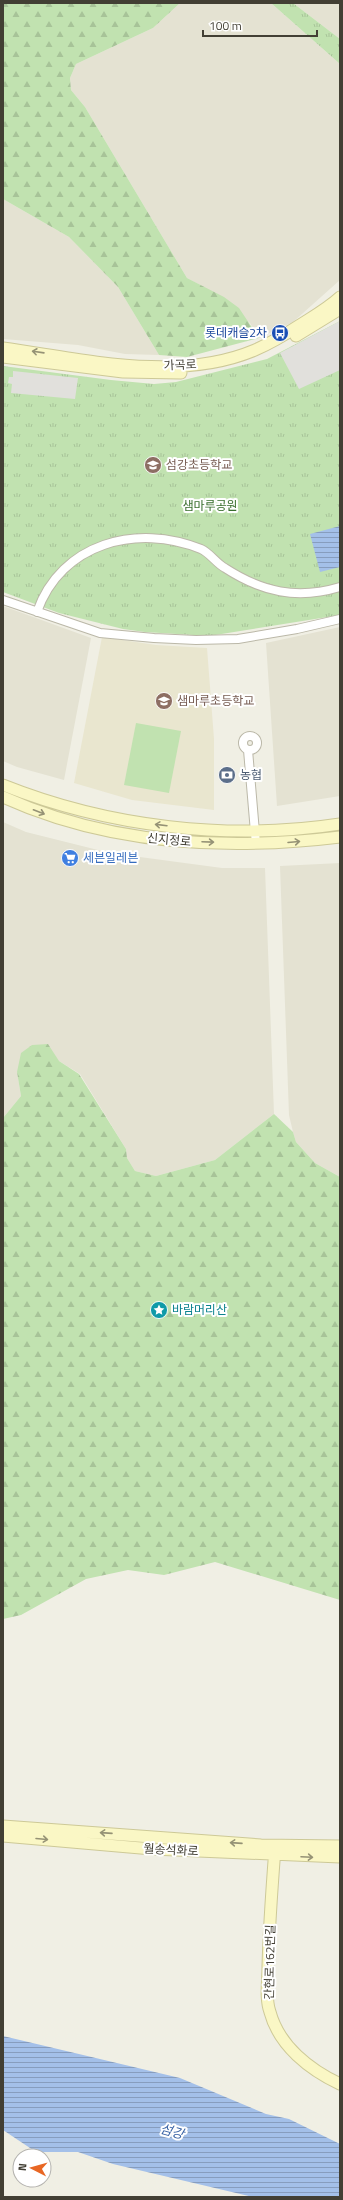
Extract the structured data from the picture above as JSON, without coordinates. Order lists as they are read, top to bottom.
{
  "streets": {
    "street": [
      "가곡로",
      "신지정로",
      "월송석화로",
      "간현로162번길"
    ]
  },
  "crossings": [
    ["월송석화로", "간현로162번길"]
  ],
  "water": ["섬강"],
  "parks": ["샘마루공원"],
  "places": {
    "bus stop": ["롯데캐슬2차"],
    "school or university": ["섬강초등학교", "샘마루초등학교"],
    "bank": ["농협"],
    "supermarket": ["세븐일레븐"],
    "place": ["바람머리산"]
  },
  "scale_bar": "100 m",
  "north": "left"
}
